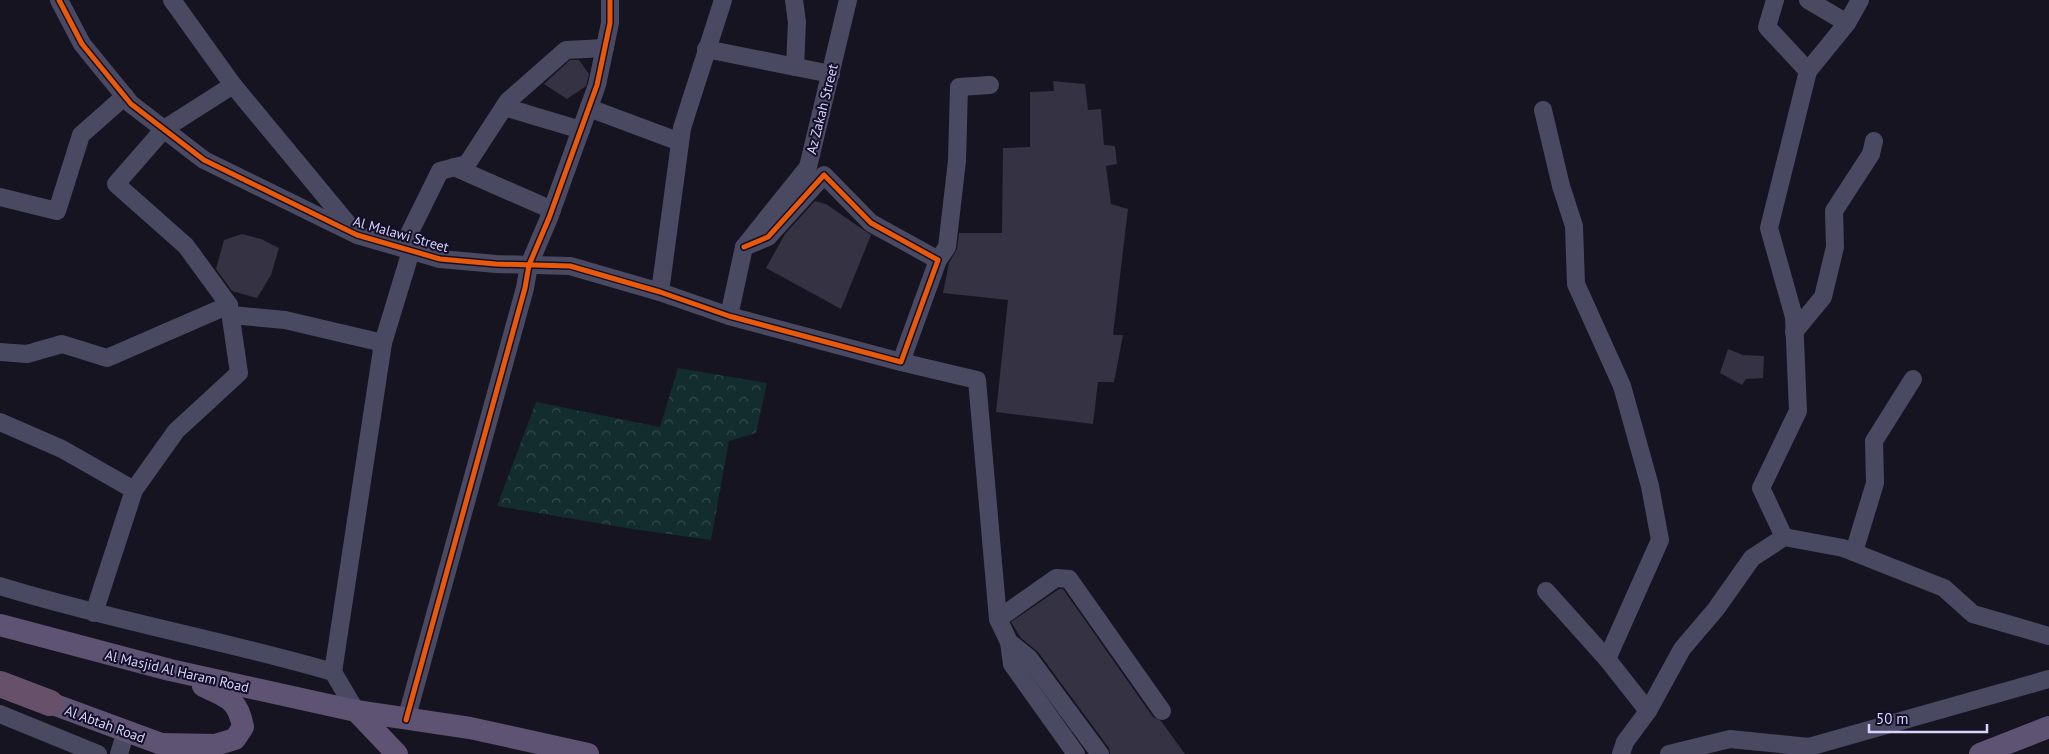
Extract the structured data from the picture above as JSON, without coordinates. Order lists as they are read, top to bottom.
{
  "streets": {
    "main road": ["Al Masjid Al Haram Road", "Al Abtah Road"],
    "street": ["Az Zakah Street", "Al Malawi Street"]
  },
  "crossings": [
    ["Az Zakah Street", "Al Malawi Street"]
  ],
  "scale_bar": "50 m"
}
